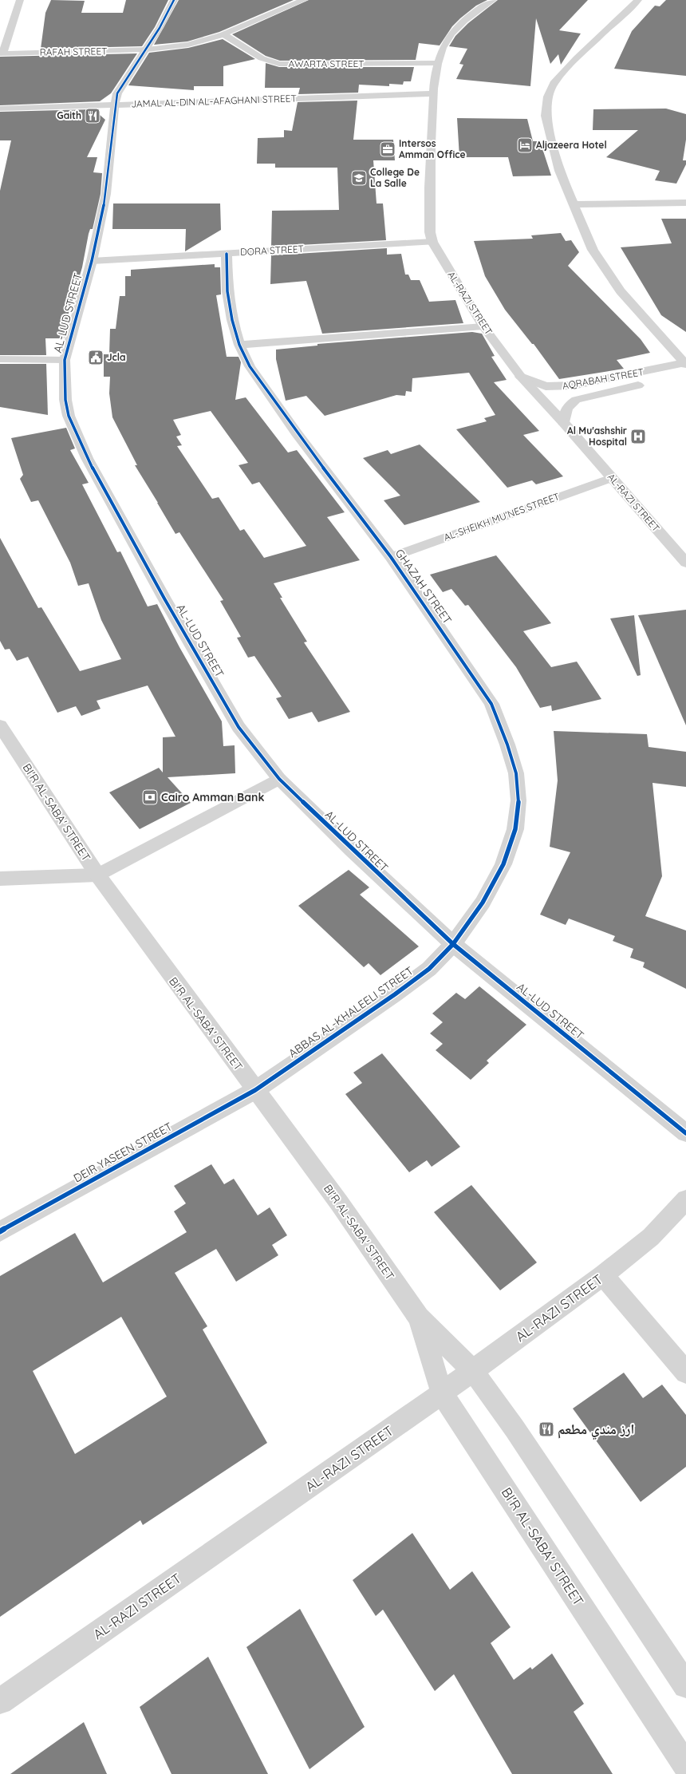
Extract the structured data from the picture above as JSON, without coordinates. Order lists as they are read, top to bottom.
{
  "streets": {
    "street": [
      "RAFAH STREET",
      "AWARTA STREET",
      "JAMAL AL-DIN AL-AFAGHANI STREET",
      "DORA STREET",
      "AL-RAZI STREET",
      "AL-LUD STREET",
      "AQRABAH STREET",
      "AL-SHEIKH MU’NES STREET",
      "GHAZAH STREET",
      "BI'R AL-SABA' STREET",
      "ABBAS AL-KHALEELI STREET",
      "DEIR YASEEN STREET"
    ]
  },
  "crossings": [
    ["RAFAH STREET", "AWARTA STREET"],
    ["RAFAH STREET", "AL-LUD STREET"],
    ["AWARTA STREET", "AL-RAZI STREET"],
    ["JAMAL AL-DIN AL-AFAGHANI STREET", "AL-RAZI STREET"],
    ["JAMAL AL-DIN AL-AFAGHANI STREET", "AL-LUD STREET"],
    ["DORA STREET", "AL-RAZI STREET"],
    ["DORA STREET", "AL-LUD STREET"],
    ["DORA STREET", "GHAZAH STREET"],
    ["AL-RAZI STREET", "AQRABAH STREET"],
    ["AL-RAZI STREET", "AL-SHEIKH MU’NES STREET"],
    ["AL-RAZI STREET", "BI'R AL-SABA' STREET"],
    ["AL-LUD STREET", "GHAZAH STREET"],
    ["AL-LUD STREET", "ABBAS AL-KHALEELI STREET"],
    ["AL-SHEIKH MU’NES STREET", "GHAZAH STREET"],
    ["GHAZAH STREET", "ABBAS AL-KHALEELI STREET"],
    ["BI'R AL-SABA' STREET", "ABBAS AL-KHALEELI STREET"],
    ["BI'R AL-SABA' STREET", "DEIR YASEEN STREET"],
    ["ABBAS AL-KHALEELI STREET", "DEIR YASEEN STREET"]
  ],
  "places": {
    "restaurant": ["Gaith", "ارز مندي مطعم"],
    "hotel": ["Aljazeera Hotel"],
    "office": ["Intersos Amman Office"],
    "school or university": ["College De La Salle"],
    "public building": ["Jcla"],
    "hospital": ["Al Mu'ashshir Hospital"],
    "bank": ["Cairo Amman Bank"]
  }
}
